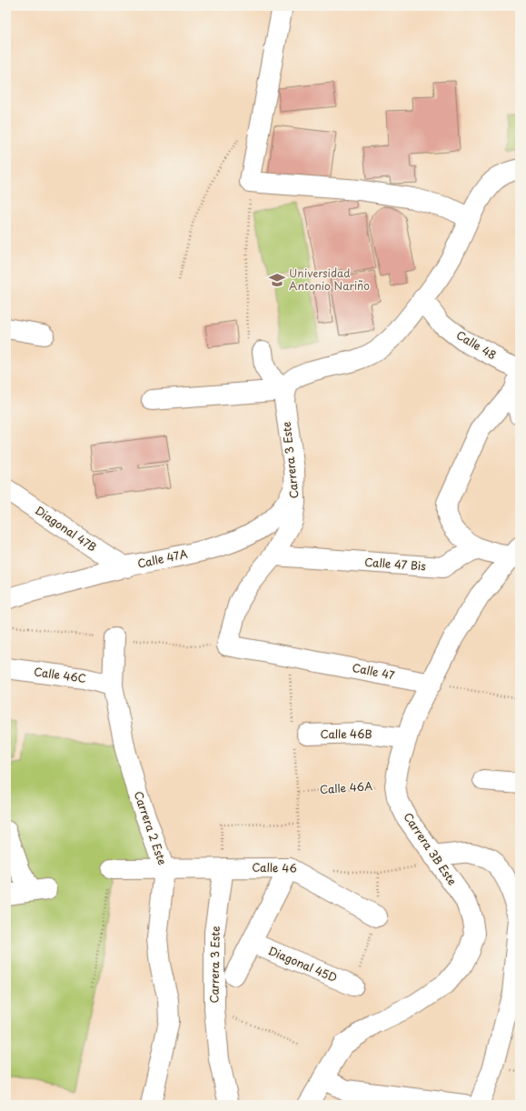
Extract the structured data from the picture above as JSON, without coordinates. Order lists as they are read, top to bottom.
{
  "streets": {
    "street": [
      "Calle 48",
      "Carrera 3 Este",
      "Diagonal 47B",
      "Calle 47A",
      "Calle 47 Bis",
      "Calle 47",
      "Calle 46C",
      "Calle 46B",
      "Carrera 2 Este",
      "Carrera 3B Este",
      "Calle 46",
      "Diagonal 45D"
    ],
    "path": ["Calle 46A"]
  },
  "crossings": [
    ["Carrera 3 Este", "Calle 47A"],
    ["Carrera 3 Este", "Calle 47 Bis"],
    ["Carrera 3 Este", "Calle 47"],
    ["Carrera 3 Este", "Calle 46"],
    ["Diagonal 47B", "Calle 47A"],
    ["Calle 47", "Carrera 3B Este"],
    ["Calle 46C", "Carrera 2 Este"],
    ["Calle 46B", "Carrera 3B Este"],
    ["Calle 46A", "Carrera 3B Este"],
    ["Carrera 2 Este", "Calle 46"]
  ],
  "places": {
    "school or university": ["Universidad Antonio Nariño"]
  }
}
